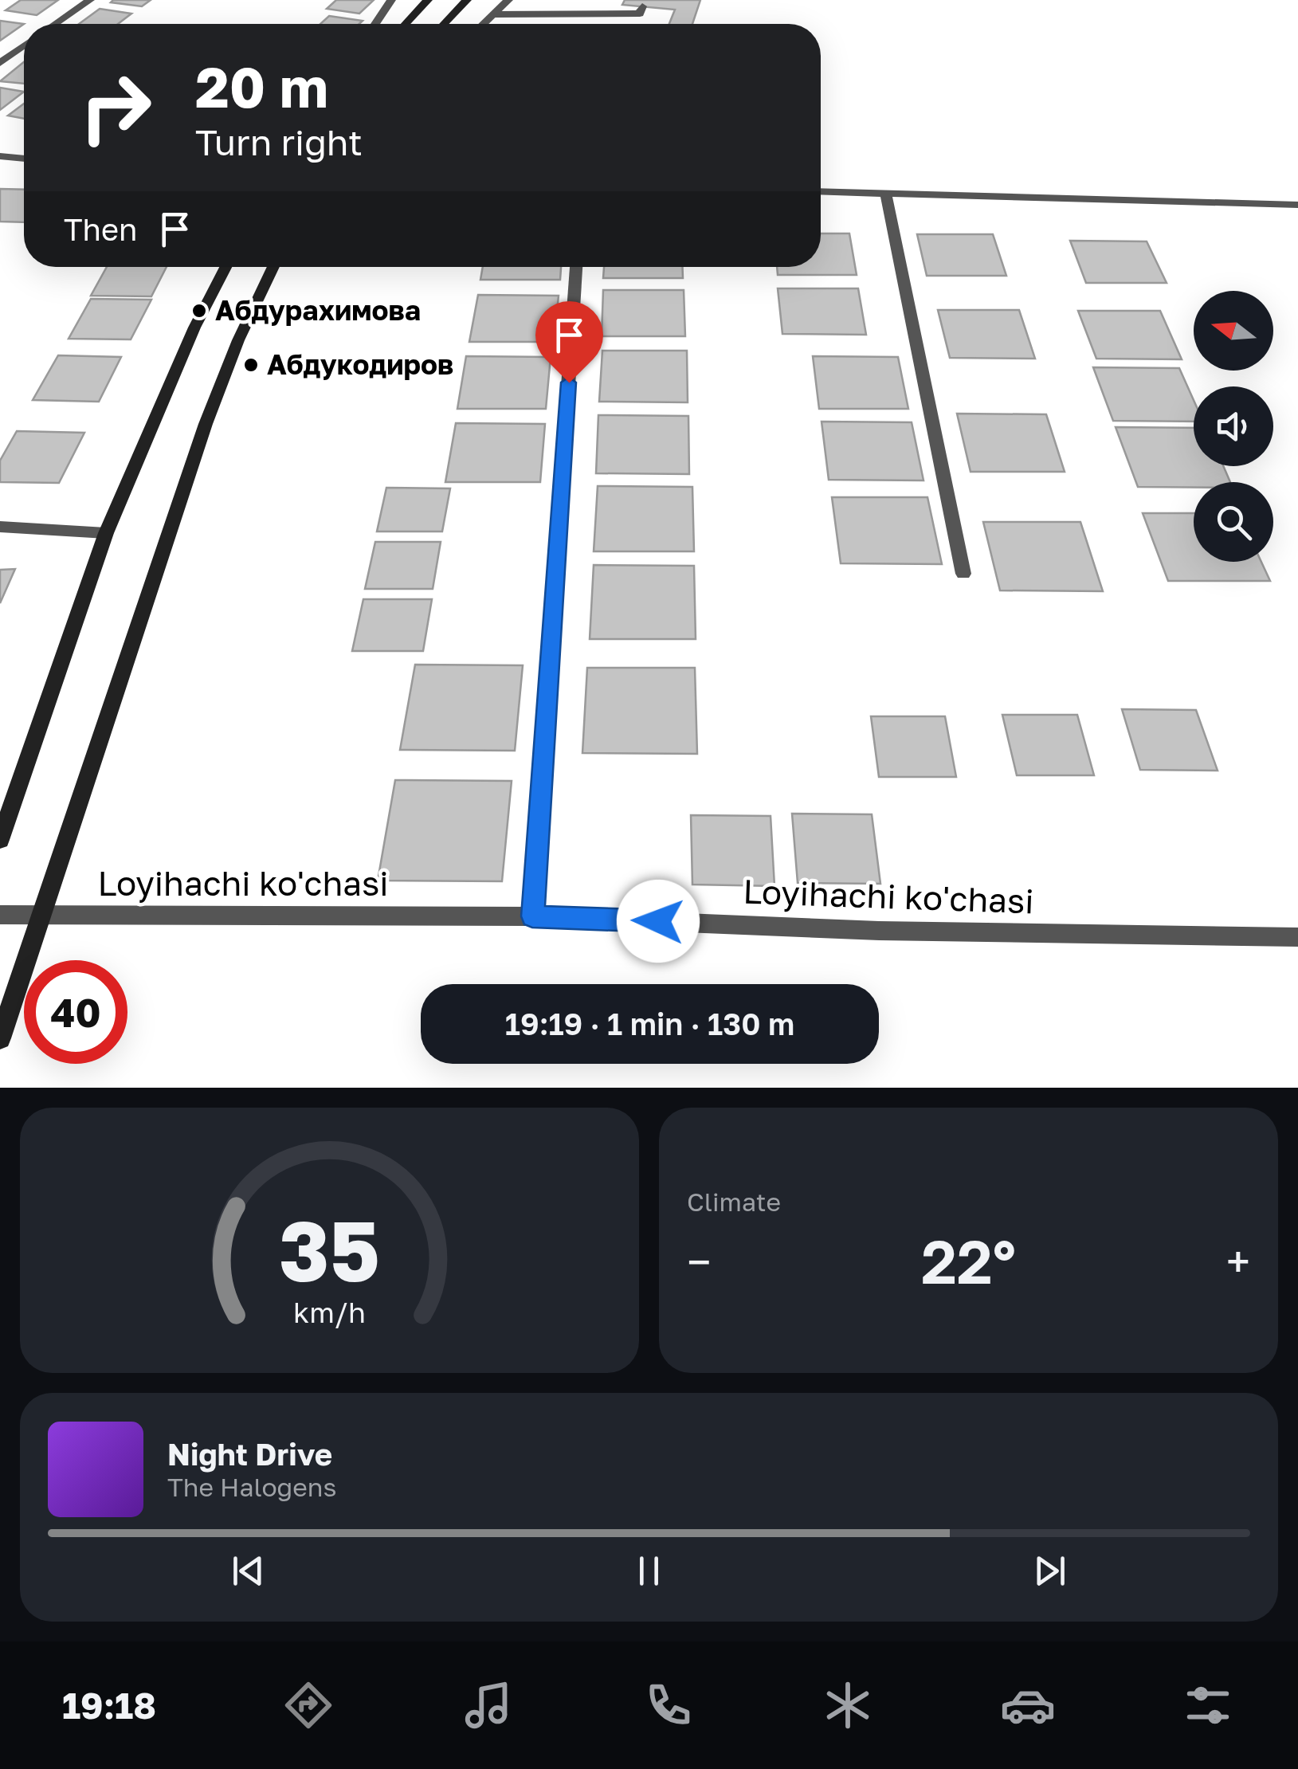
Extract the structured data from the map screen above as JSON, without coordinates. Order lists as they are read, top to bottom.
{
  "streets": {
    "street": ["Loyihachi ko'chasi"]
  },
  "places": ["Абдурахимова", "Абдукодиров"],
  "north": "left",
  "page": {
    "turn": ["20 m", "Turn right"],
    "then": "Then",
    "limit": "40",
    "trip": "19:19 · 1 min · 130 m",
    "tile": "Climate",
    "heat": ["−", "22°", "+"],
    "song": ["Night Drive", "The Halogens"],
    "tabs": "19:18",
    "gauge": ["35", "km/h"]
  }
}
